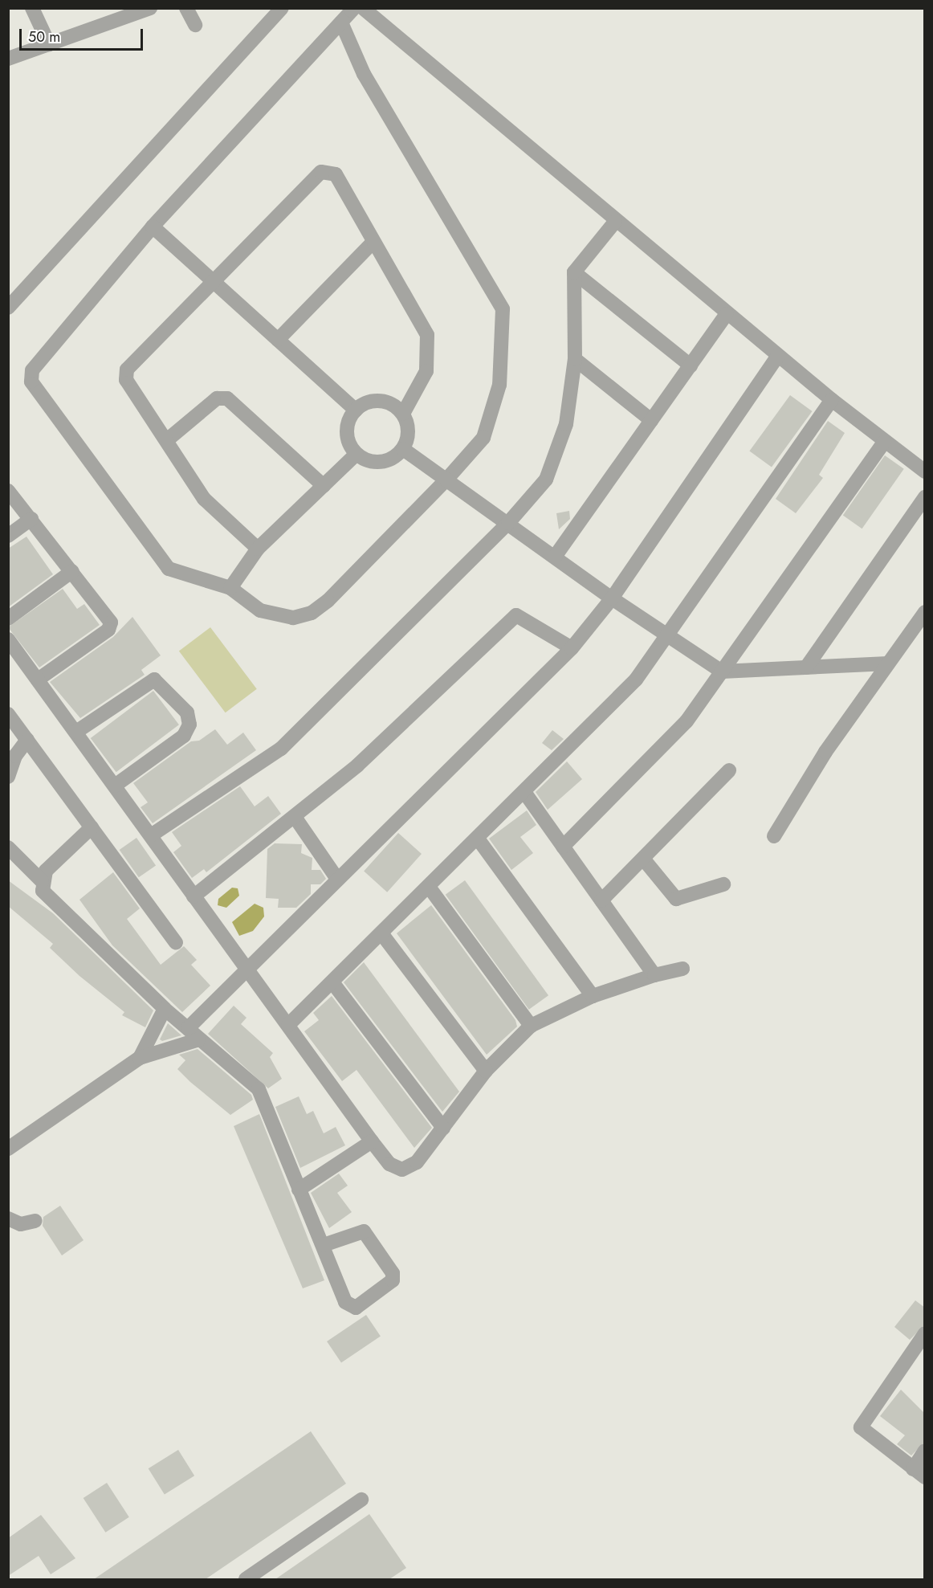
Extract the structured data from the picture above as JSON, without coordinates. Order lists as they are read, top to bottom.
{
  "scale_bar": "50 m"
}
